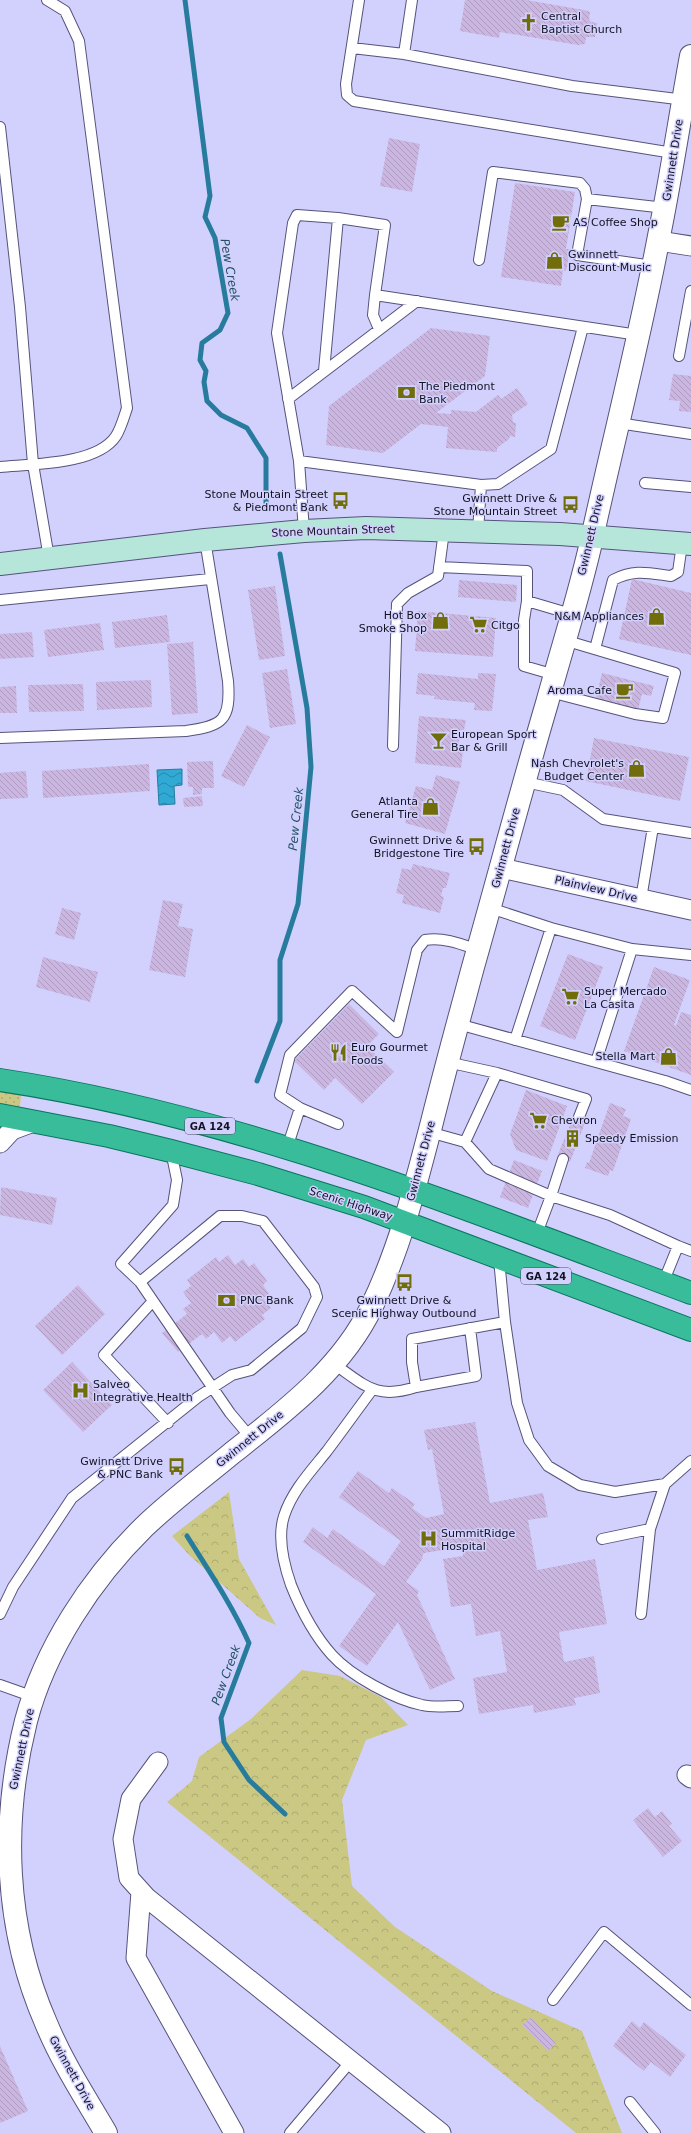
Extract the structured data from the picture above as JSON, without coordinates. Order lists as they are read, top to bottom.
{
  "streets": {
    "highway": ["GA 124", "Scenic Highway"],
    "main road": ["Stone Mountain Street"],
    "street": ["Gwinnett Drive", "Plainview Drive"]
  },
  "crossings": [
    ["Gwinnett Drive", "Stone Mountain Street"],
    ["Gwinnett Drive", "Plainview Drive"],
    ["Gwinnett Drive", "GA 124"],
    ["Gwinnett Drive", "Scenic Highway"]
  ],
  "water": ["Pew Creek"],
  "places": {
    "church": ["Central Baptist Church"],
    "cafe": ["AS Coffee Shop", "Aroma Cafe"],
    "shop": [
      "Gwinnett Discount Music",
      "N&M Appliances",
      "Hot Box Smoke Shop",
      "Nash Chevrolet's Budget Center",
      "Atlanta General Tire",
      "Stella Mart"
    ],
    "bank": ["The Piedmont Bank", "PNC Bank"],
    "bus stop": [
      "Stone Mountain Street & Piedmont Bank",
      "Gwinnett Drive & Stone Mountain Street",
      "Gwinnett Drive & Bridgestone Tire",
      "Gwinnett Drive & Scenic Highway Outbound",
      "Gwinnett Drive & PNC Bank"
    ],
    "supermarket": ["Citgo", "Super Mercado La Casita", "Chevron"],
    "bar": ["European Sport Bar & Grill"],
    "restaurant": ["Euro Gourmet Foods"],
    "building": ["Speedy Emission"],
    "hospital": ["Salveo Integrative Health", "SummitRidge Hospital"]
  }
}
